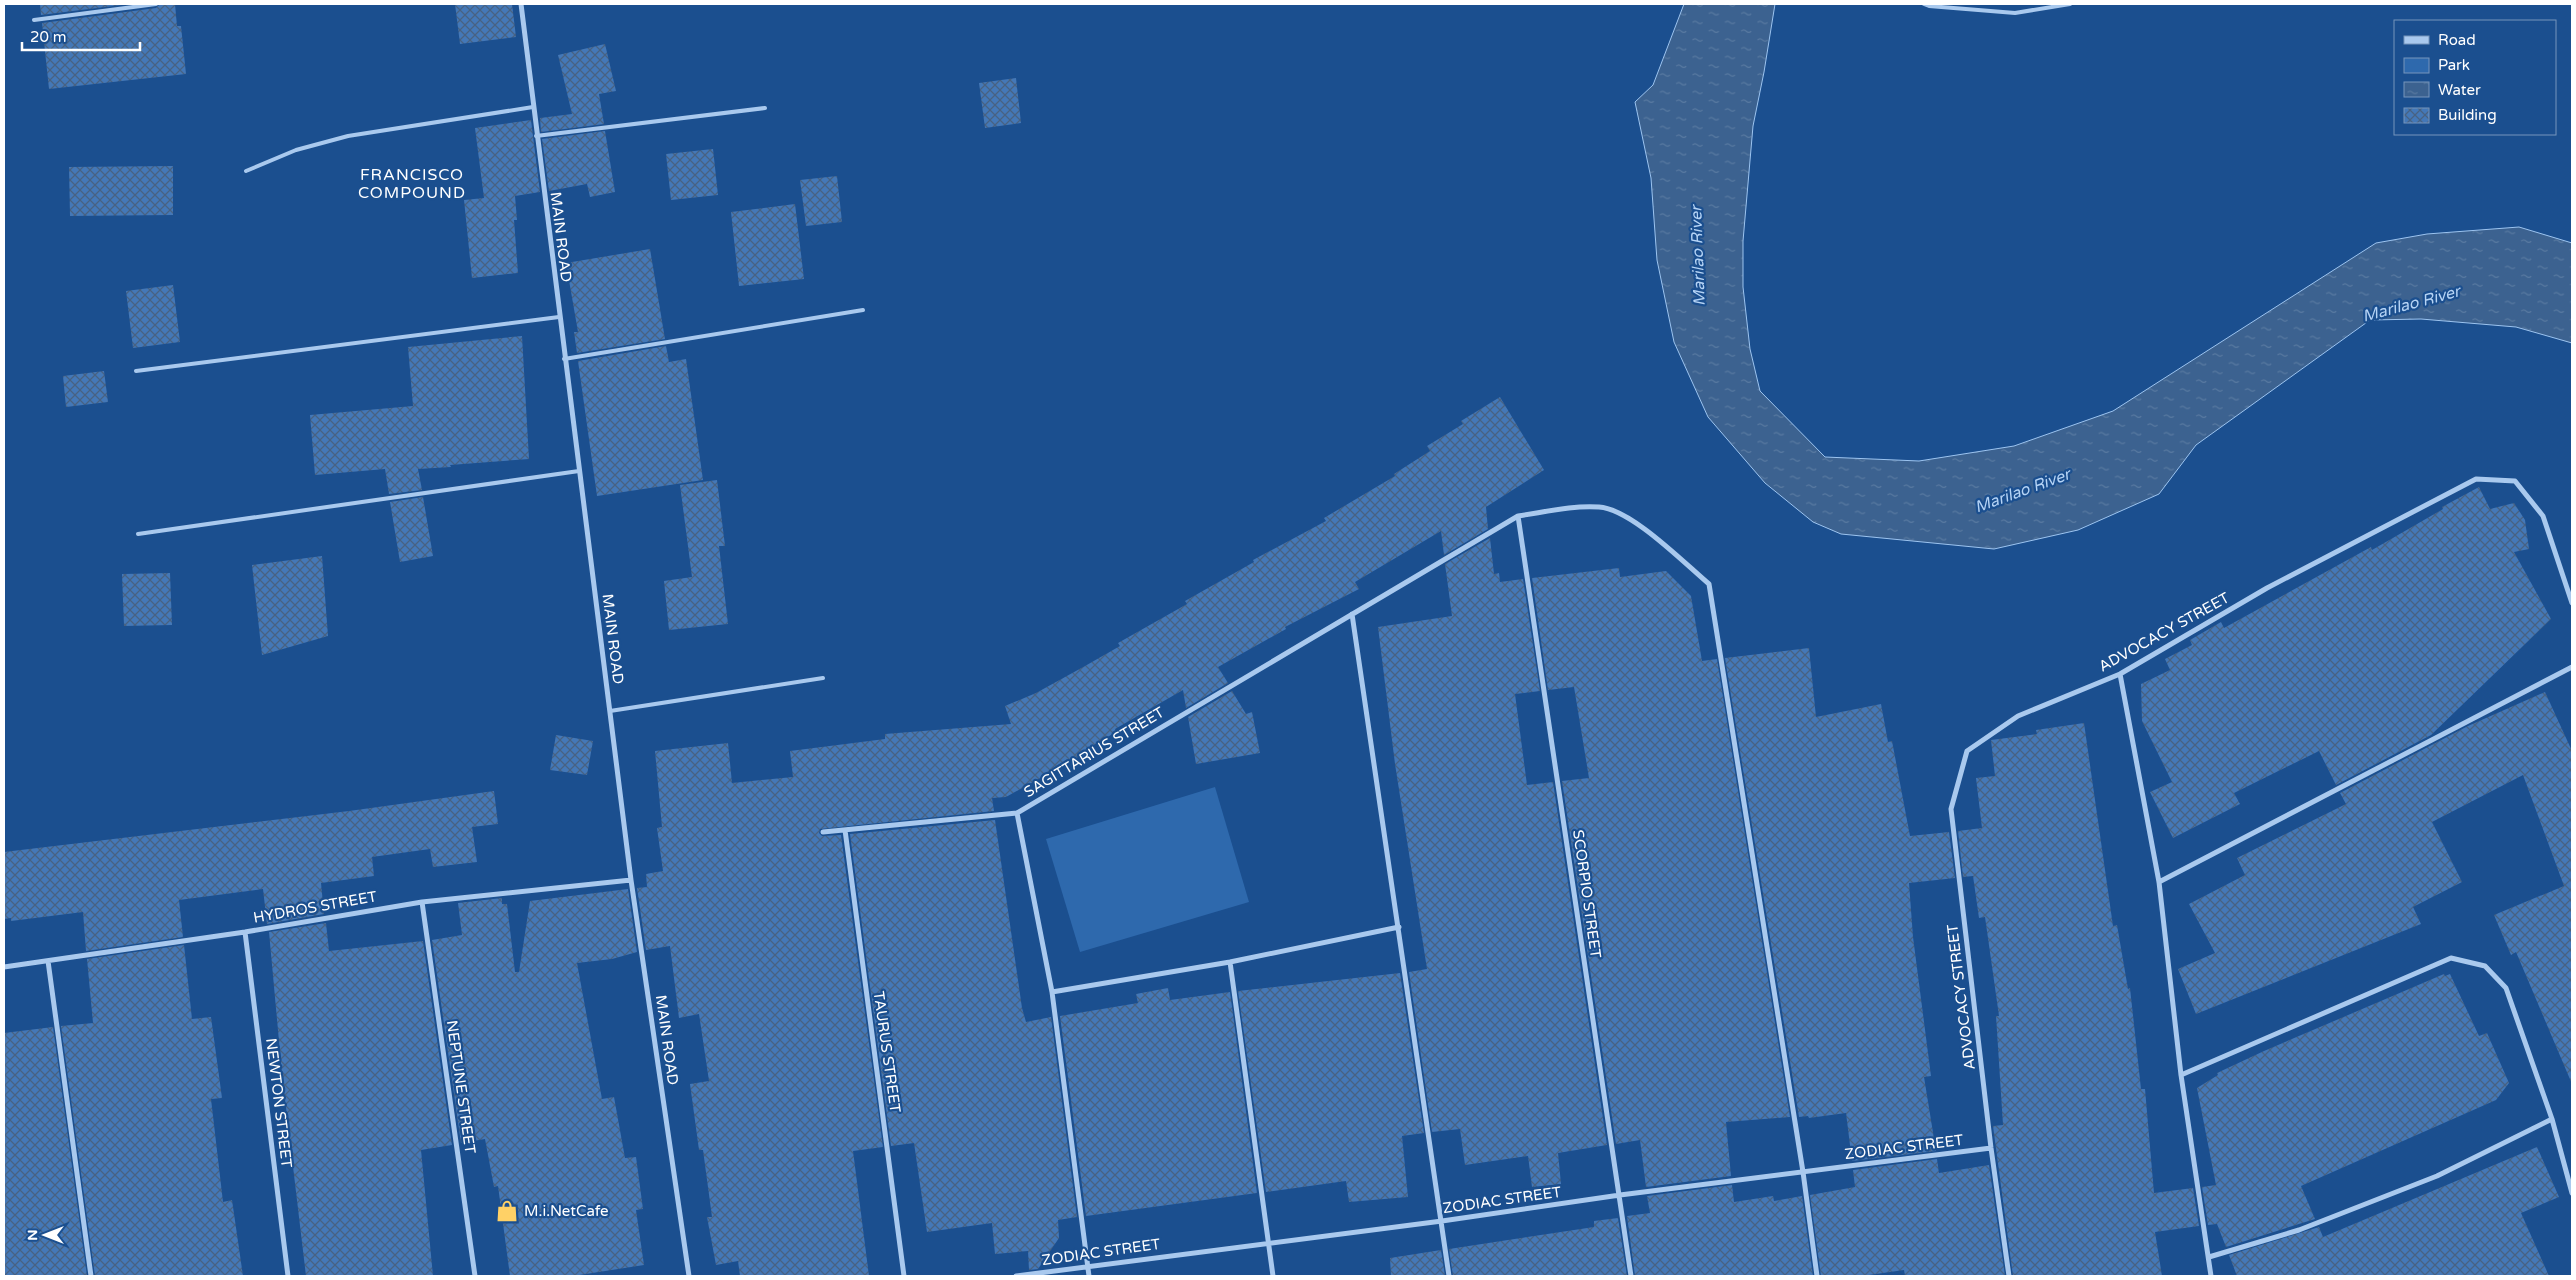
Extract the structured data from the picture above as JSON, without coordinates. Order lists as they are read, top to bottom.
{
  "streets": {
    "street": [
      "MAIN ROAD",
      "ADVOCACY STREET",
      "SAGITTARIUS STREET",
      "SCORPIO STREET",
      "HYDROS STREET",
      "TAURUS STREET",
      "NEPTUNE STREET",
      "NEWTON STREET",
      "ZODIAC STREET"
    ]
  },
  "crossings": [
    ["MAIN ROAD", "HYDROS STREET"],
    ["ADVOCACY STREET", "ZODIAC STREET"],
    ["SAGITTARIUS STREET", "SCORPIO STREET"],
    ["SAGITTARIUS STREET", "TAURUS STREET"],
    ["SCORPIO STREET", "ZODIAC STREET"],
    ["HYDROS STREET", "NEPTUNE STREET"],
    ["HYDROS STREET", "NEWTON STREET"]
  ],
  "districts": ["FRANCISCO COMPOUND"],
  "water": ["Marilao River"],
  "places": {
    "shop": ["M.i.NetCafe"]
  },
  "legend": [
    "Road",
    "Park",
    "Water",
    "Building"
  ],
  "scale_bar": "20 m",
  "north": "left"
}
